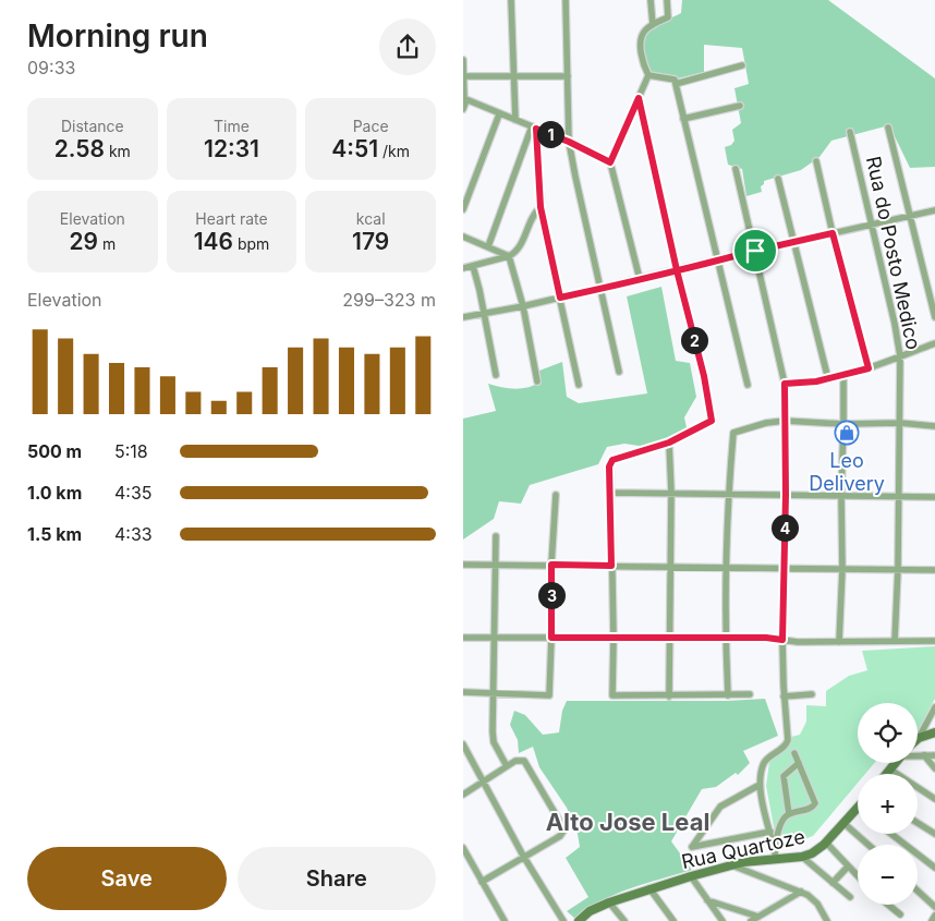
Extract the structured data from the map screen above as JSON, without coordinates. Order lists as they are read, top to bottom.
{
  "streets": {
    "street": ["Rua do Posto Medico", "Rua Quartoze"]
  },
  "districts": ["Alto Jose Leal"],
  "places": {
    "shop": ["Leo Delivery"]
  },
  "page": {
    "heading": ["Morning run", "09:33"],
    "stats": [
      ["Distance", "2.58 km"],
      ["Time", "12:31"],
      ["Pace", "4:51 /km"],
      ["Elevation", "29 m"],
      ["Heart rate", "146 bpm"],
      ["kcal", "179"]
    ],
    "pins": [
      "1",
      "2",
      "4",
      "3"
    ],
    "chart": ["Elevation", "299–323 m"],
    "list": [
      {
        "name": "500 m",
        "note": "5:18"
      },
      {
        "name": "1.0 km",
        "note": "4:35"
      },
      {
        "name": "1.5 km",
        "note": "4:33"
      }
    ],
    "map_buttons": ["+", "−"],
    "buttons": ["Save", "Share"]
  }
}
